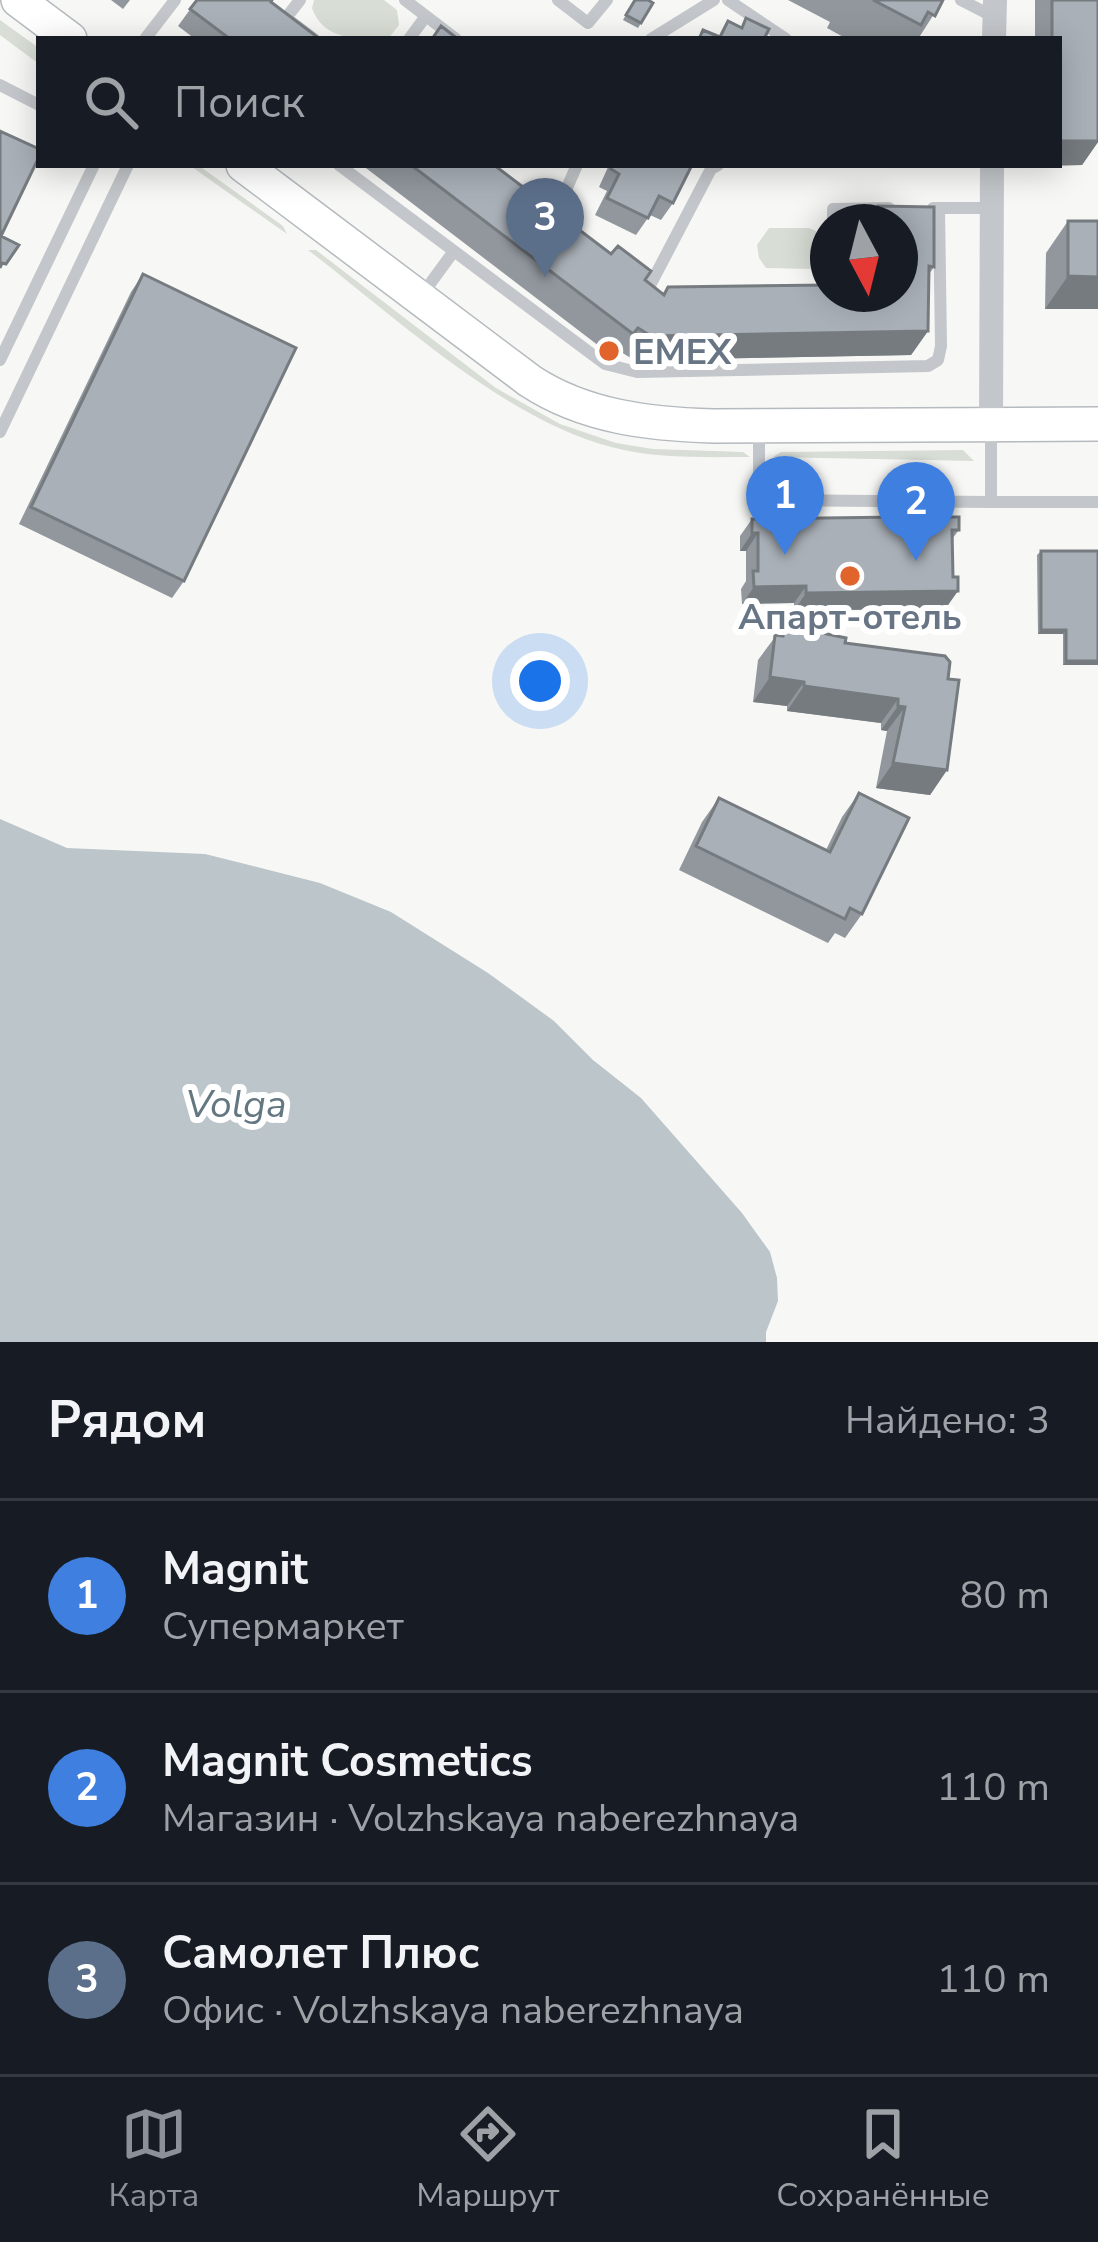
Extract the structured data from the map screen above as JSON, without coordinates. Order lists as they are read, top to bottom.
{
  "water": ["Volga"],
  "places": ["EMEX", "Апарт-отель"],
  "north": "bottom",
  "page": {
    "search": "Поиск",
    "pins": ["3", "1", "2"],
    "heading": ["Рядом", "Найдено: 3"],
    "list": [
      {
        "mark": "1",
        "name": "Magnit",
        "note": "Супермаркет",
        "value": "80 m"
      },
      {
        "mark": "2",
        "name": "Magnit Cosmetics",
        "note": "Магазин · Volzhskaya naberezhnaya",
        "value": "110 m"
      },
      {
        "mark": "3",
        "name": "Самолет Плюс",
        "note": "Офис · Volzhskaya naberezhnaya",
        "value": "110 m"
      }
    ],
    "nav": ["Карта", "Маршрут", "Сохранённые"]
  }
}
